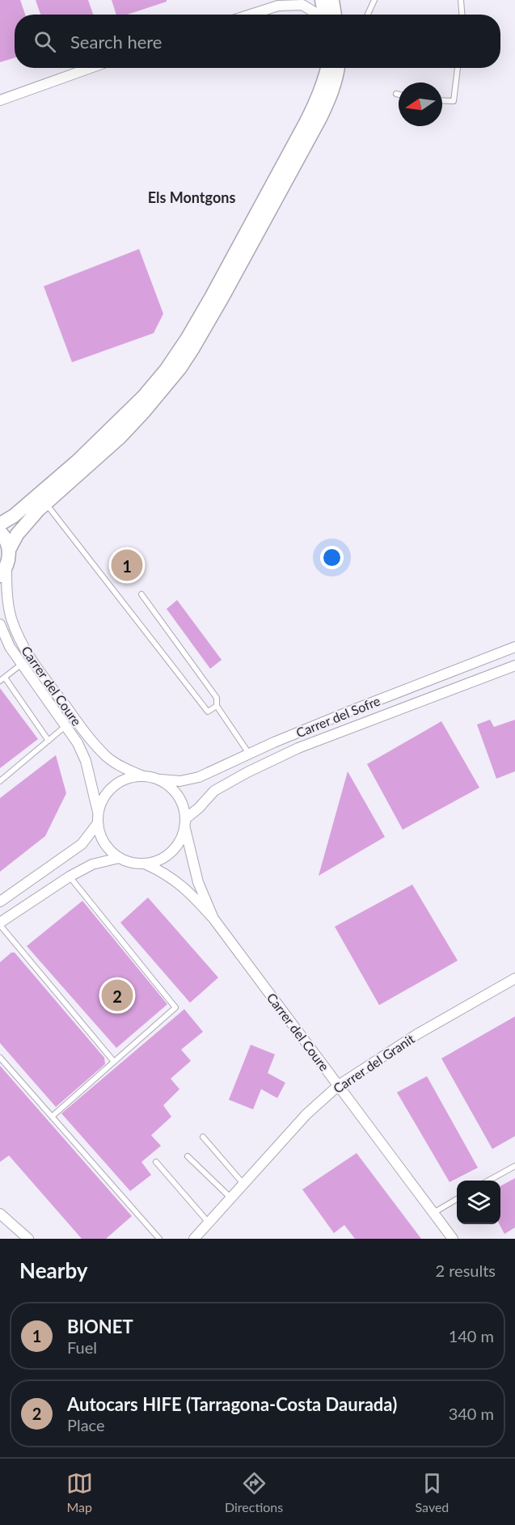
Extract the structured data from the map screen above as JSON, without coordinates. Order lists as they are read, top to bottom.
{
  "streets": {
    "street": ["Carrer del Coure", "Carrer del Sofre", "Carrer del Granit"]
  },
  "crossings": [
    ["Carrer del Coure", "Carrer del Sofre"],
    ["Carrer del Coure", "Carrer del Granit"]
  ],
  "districts": ["Els Montgons"],
  "north": "left",
  "page": {
    "search": "Search here",
    "pins": ["1", "2"],
    "heading": ["Nearby", "2 results"],
    "list": [
      {
        "mark": "1",
        "name": "BIONET",
        "note": "Fuel",
        "value": "140 m"
      },
      {
        "mark": "2",
        "name": "Autocars HIFE (Tarragona-Costa Daurada)",
        "note": "Place",
        "value": "340 m"
      }
    ],
    "nav": ["Map", "Directions", "Saved"]
  }
}
